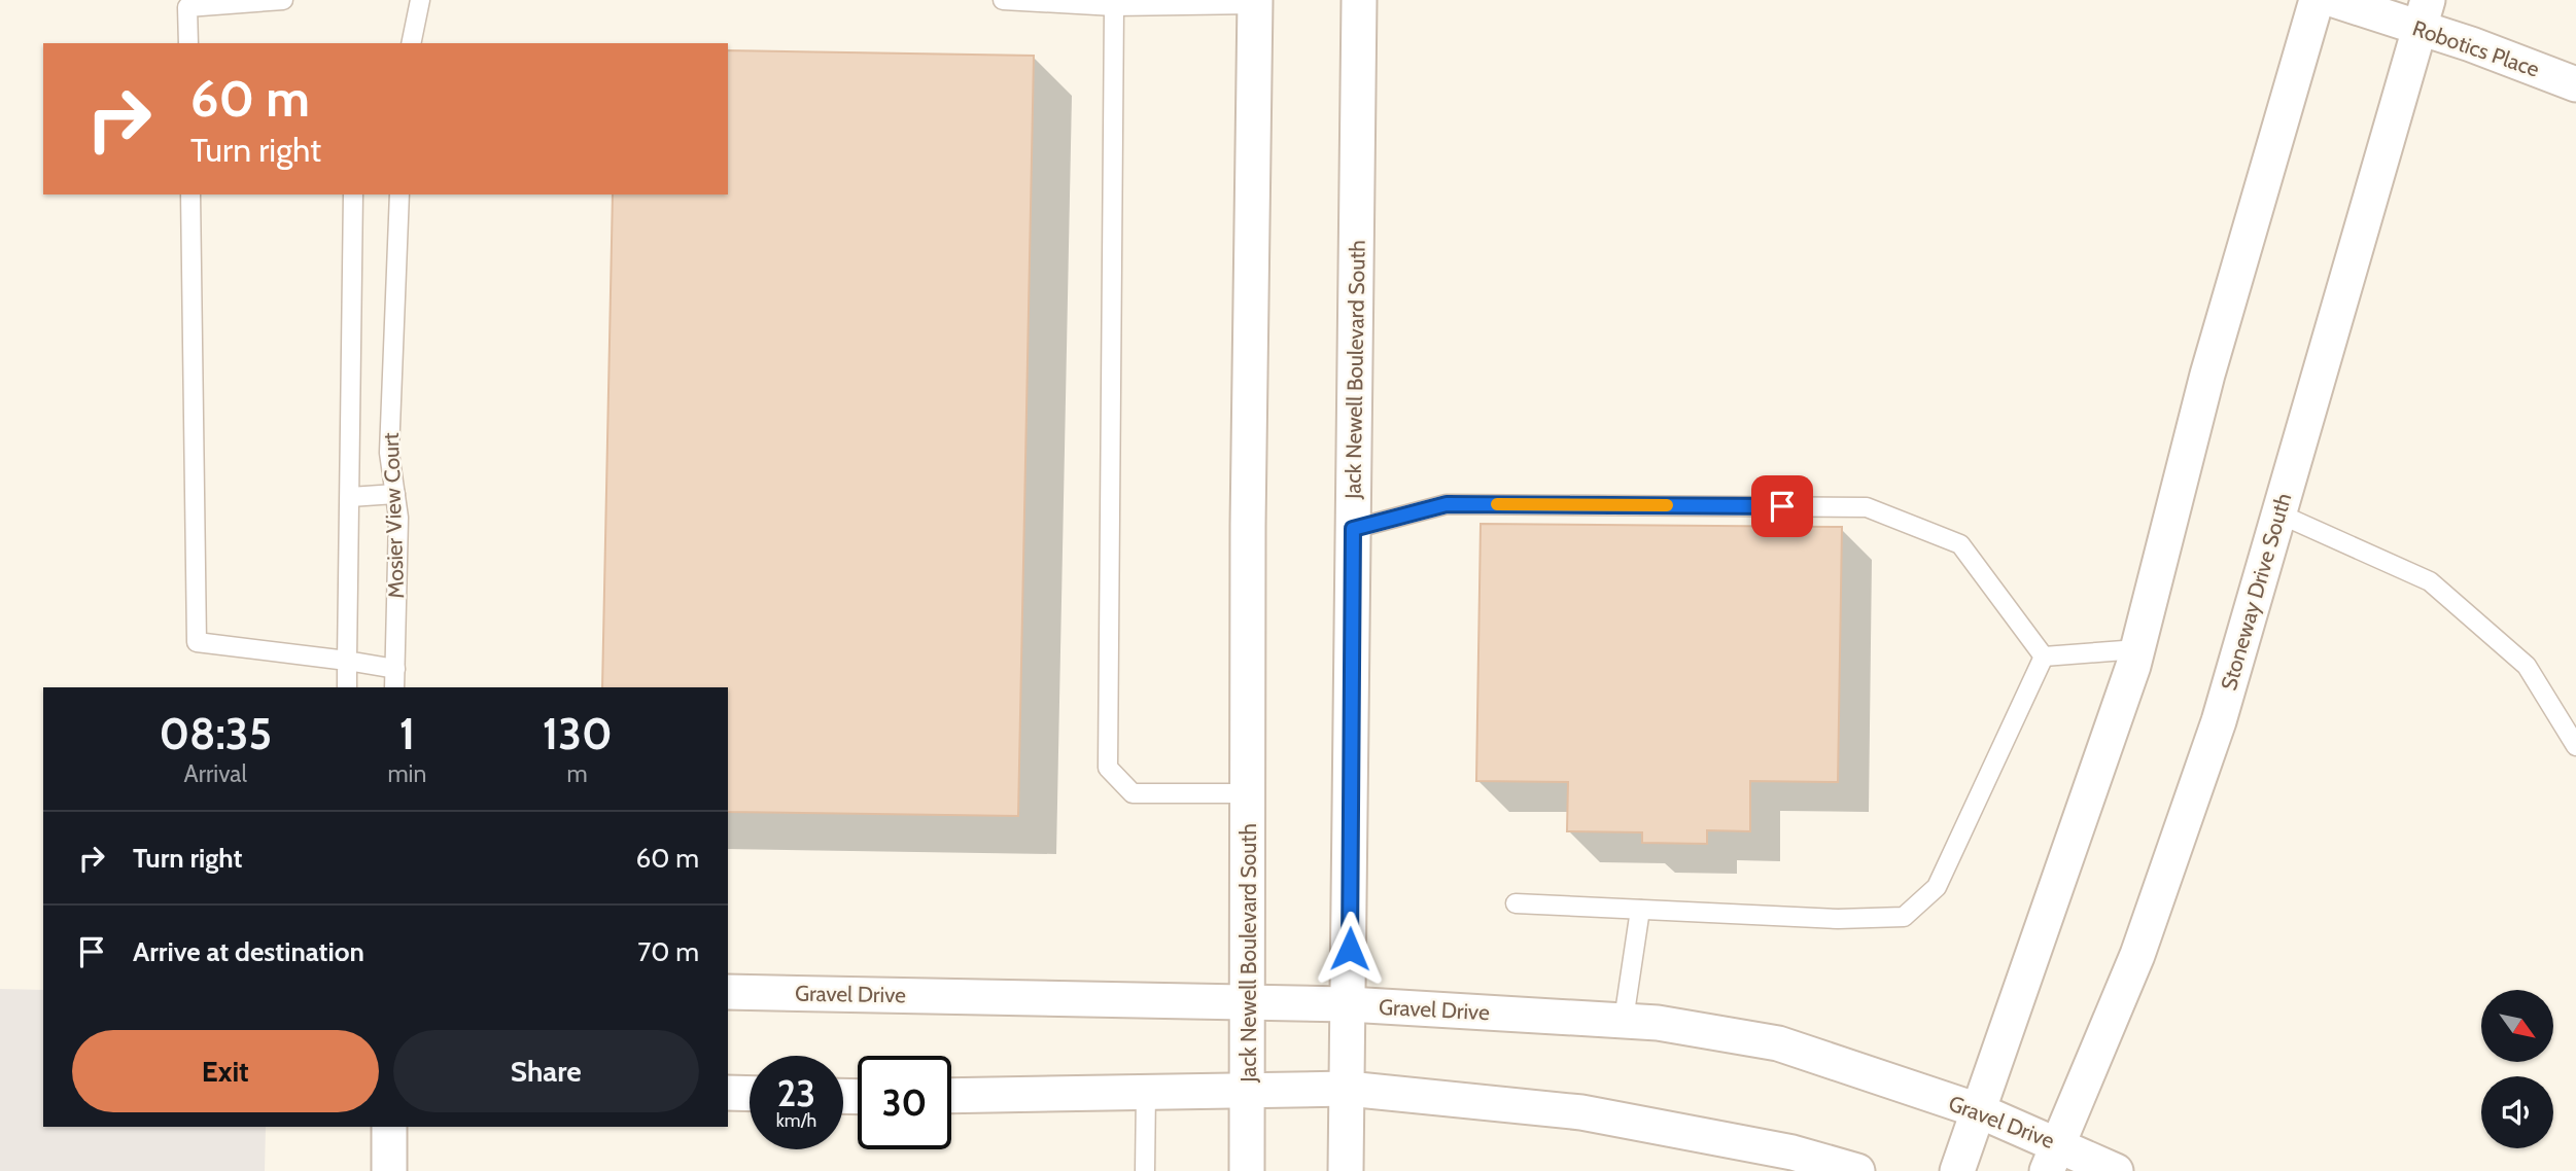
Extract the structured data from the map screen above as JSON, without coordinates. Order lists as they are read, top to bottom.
{
  "streets": {
    "street": [
      "Robotics Place",
      "Jack Newell Boulevard South",
      "Stoneway Drive South",
      "Gravel Drive"
    ],
    "lane": ["Mosier View Court"]
  },
  "crossings": [
    ["Robotics Place", "Stoneway Drive South"],
    ["Jack Newell Boulevard South", "Gravel Drive"],
    ["Stoneway Drive South", "Gravel Drive"]
  ],
  "north": "bottom right",
  "page": {
    "turn": ["60 m", "Turn right"],
    "eta": [
      "08:35",
      "Arrival",
      "1",
      "min",
      "130",
      "m"
    ],
    "list": [
      {
        "name": "Turn right",
        "value": "60 m"
      },
      {
        "name": "Arrive at destination",
        "value": "70 m"
      }
    ],
    "buttons": ["Exit", "Share"],
    "speed": "23 km/h",
    "limit": "30"
  }
}
